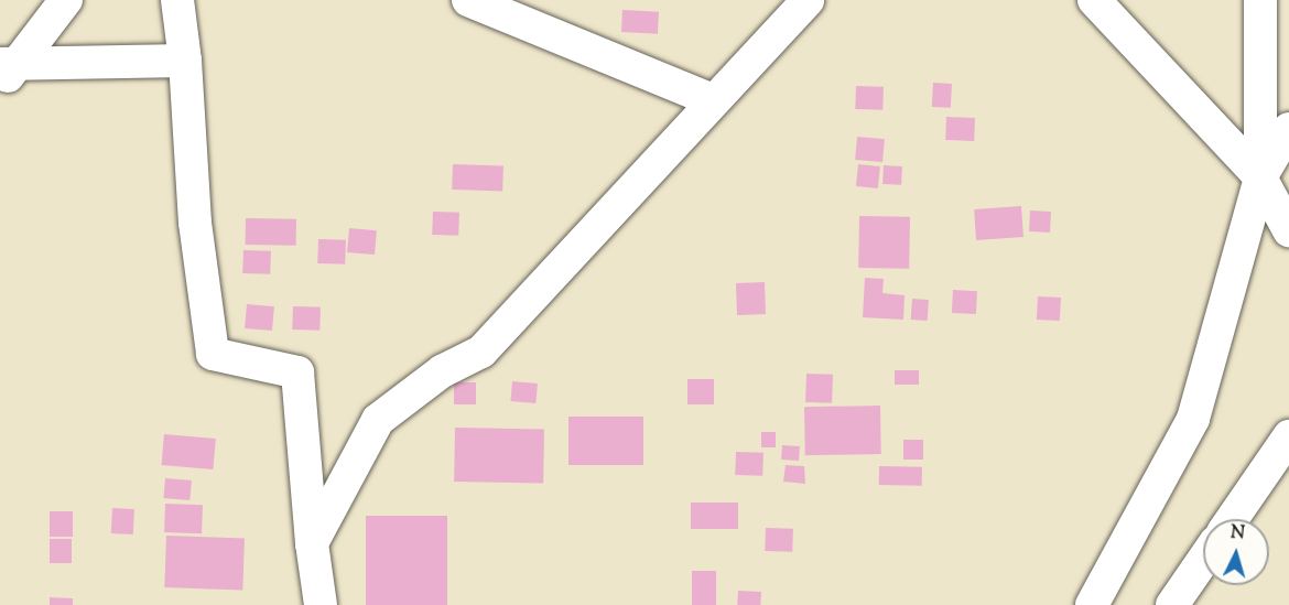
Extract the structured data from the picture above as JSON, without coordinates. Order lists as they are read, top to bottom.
{
  "north": "top"
}
